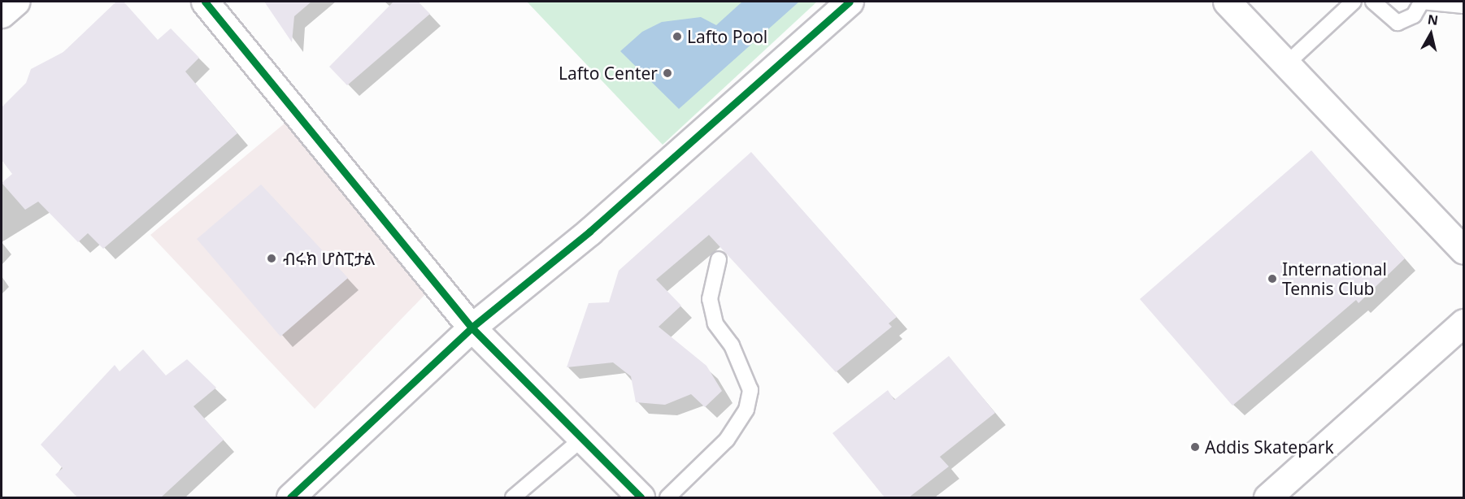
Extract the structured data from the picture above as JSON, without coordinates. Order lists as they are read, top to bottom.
{
  "places": [
    "Lafto Pool",
    "Lafto Center",
    "ብሩክ ሆስፒታል",
    "International Tennis Club",
    "Addis Skatepark"
  ],
  "north": "top"
}
